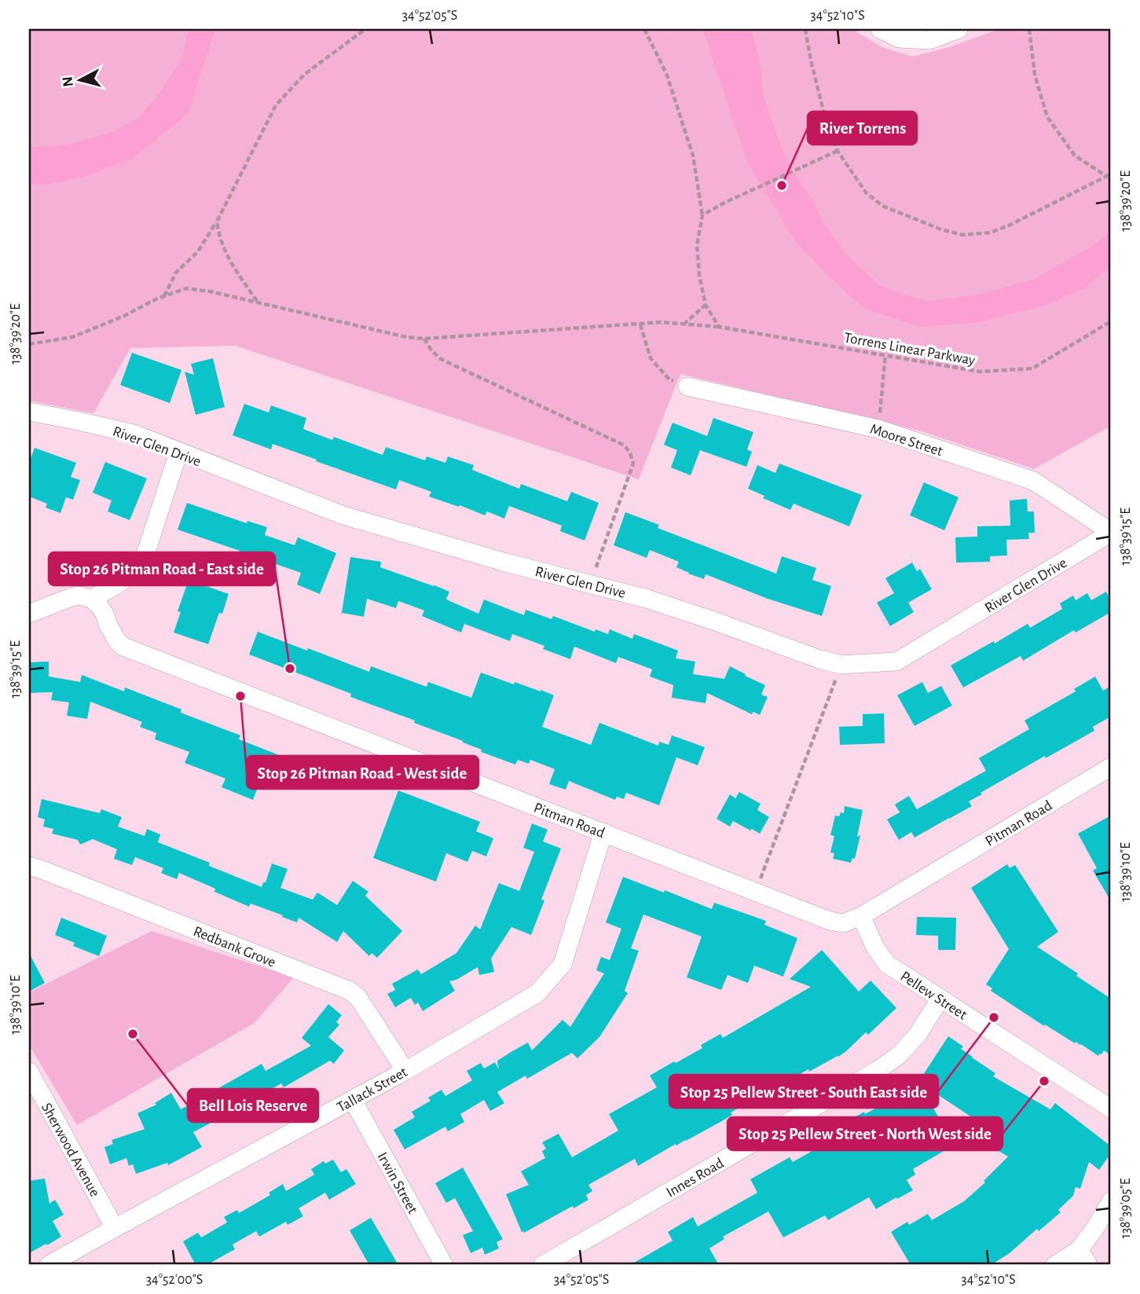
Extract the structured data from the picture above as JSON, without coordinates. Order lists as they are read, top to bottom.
{
  "streets": {
    "street": [
      "Moore Street",
      "River Glen Drive",
      "Pitman Road",
      "Redbank Grove",
      "Pellew Street",
      "Tallack Street",
      "Sherwood Avenue",
      "Innes Road",
      "Irwin Street"
    ],
    "path": ["Torrens Linear Parkway"]
  },
  "crossings": [
    ["Moore Street", "River Glen Drive"],
    ["Pitman Road", "Pellew Street"],
    ["Pitman Road", "Tallack Street"],
    ["Redbank Grove", "Tallack Street"],
    ["Pellew Street", "Innes Road"],
    ["Tallack Street", "Sherwood Avenue"],
    ["Tallack Street", "Irwin Street"]
  ],
  "places": [
    "River Torrens",
    "Stop 26 Pitman Road - East side",
    "Stop 26 Pitman Road - West side",
    "Stop 25 Pellew Street - South East side",
    "Bell Lois Reserve",
    "Stop 25 Pellew Street - North West side"
  ],
  "north": "left",
  "coordinates": [
    "34°52'05\"S",
    "34°52'10\"S",
    "138°39'20\"E",
    "138°39'15\"E",
    "138°39'10\"E",
    "138°39'05\"E",
    "34°52'00\"S"
  ]
}
